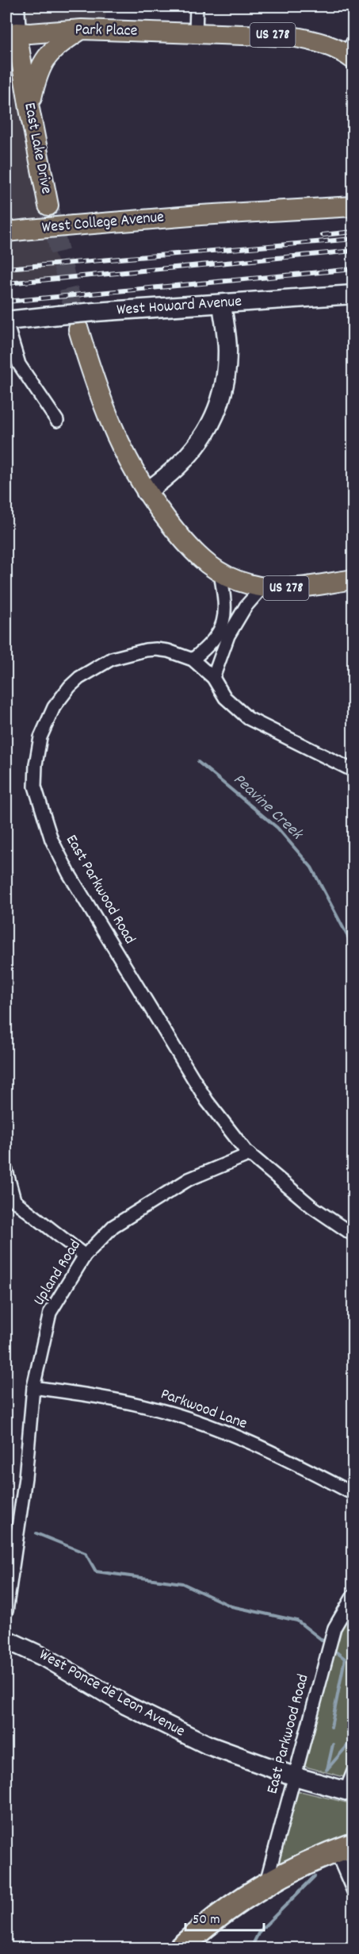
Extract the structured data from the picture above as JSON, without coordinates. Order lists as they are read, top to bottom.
{
  "streets": {
    "main road": [
      "Park Place",
      "US 278",
      "East Lake Drive",
      "West College Avenue",
      "West Howard Avenue",
      "West Ponce de Leon Avenue"
    ],
    "street": ["East Parkwood Road", "Upland Road", "Parkwood Lane"]
  },
  "crossings": [
    ["Park Place", "US 278"],
    ["Park Place", "East Lake Drive"],
    ["East Parkwood Road", "Upland Road"],
    ["East Parkwood Road", "West Ponce de Leon Avenue"],
    ["Upland Road", "Parkwood Lane"]
  ],
  "water": ["Peavine Creek"],
  "scale_bar": "50 m"
}
